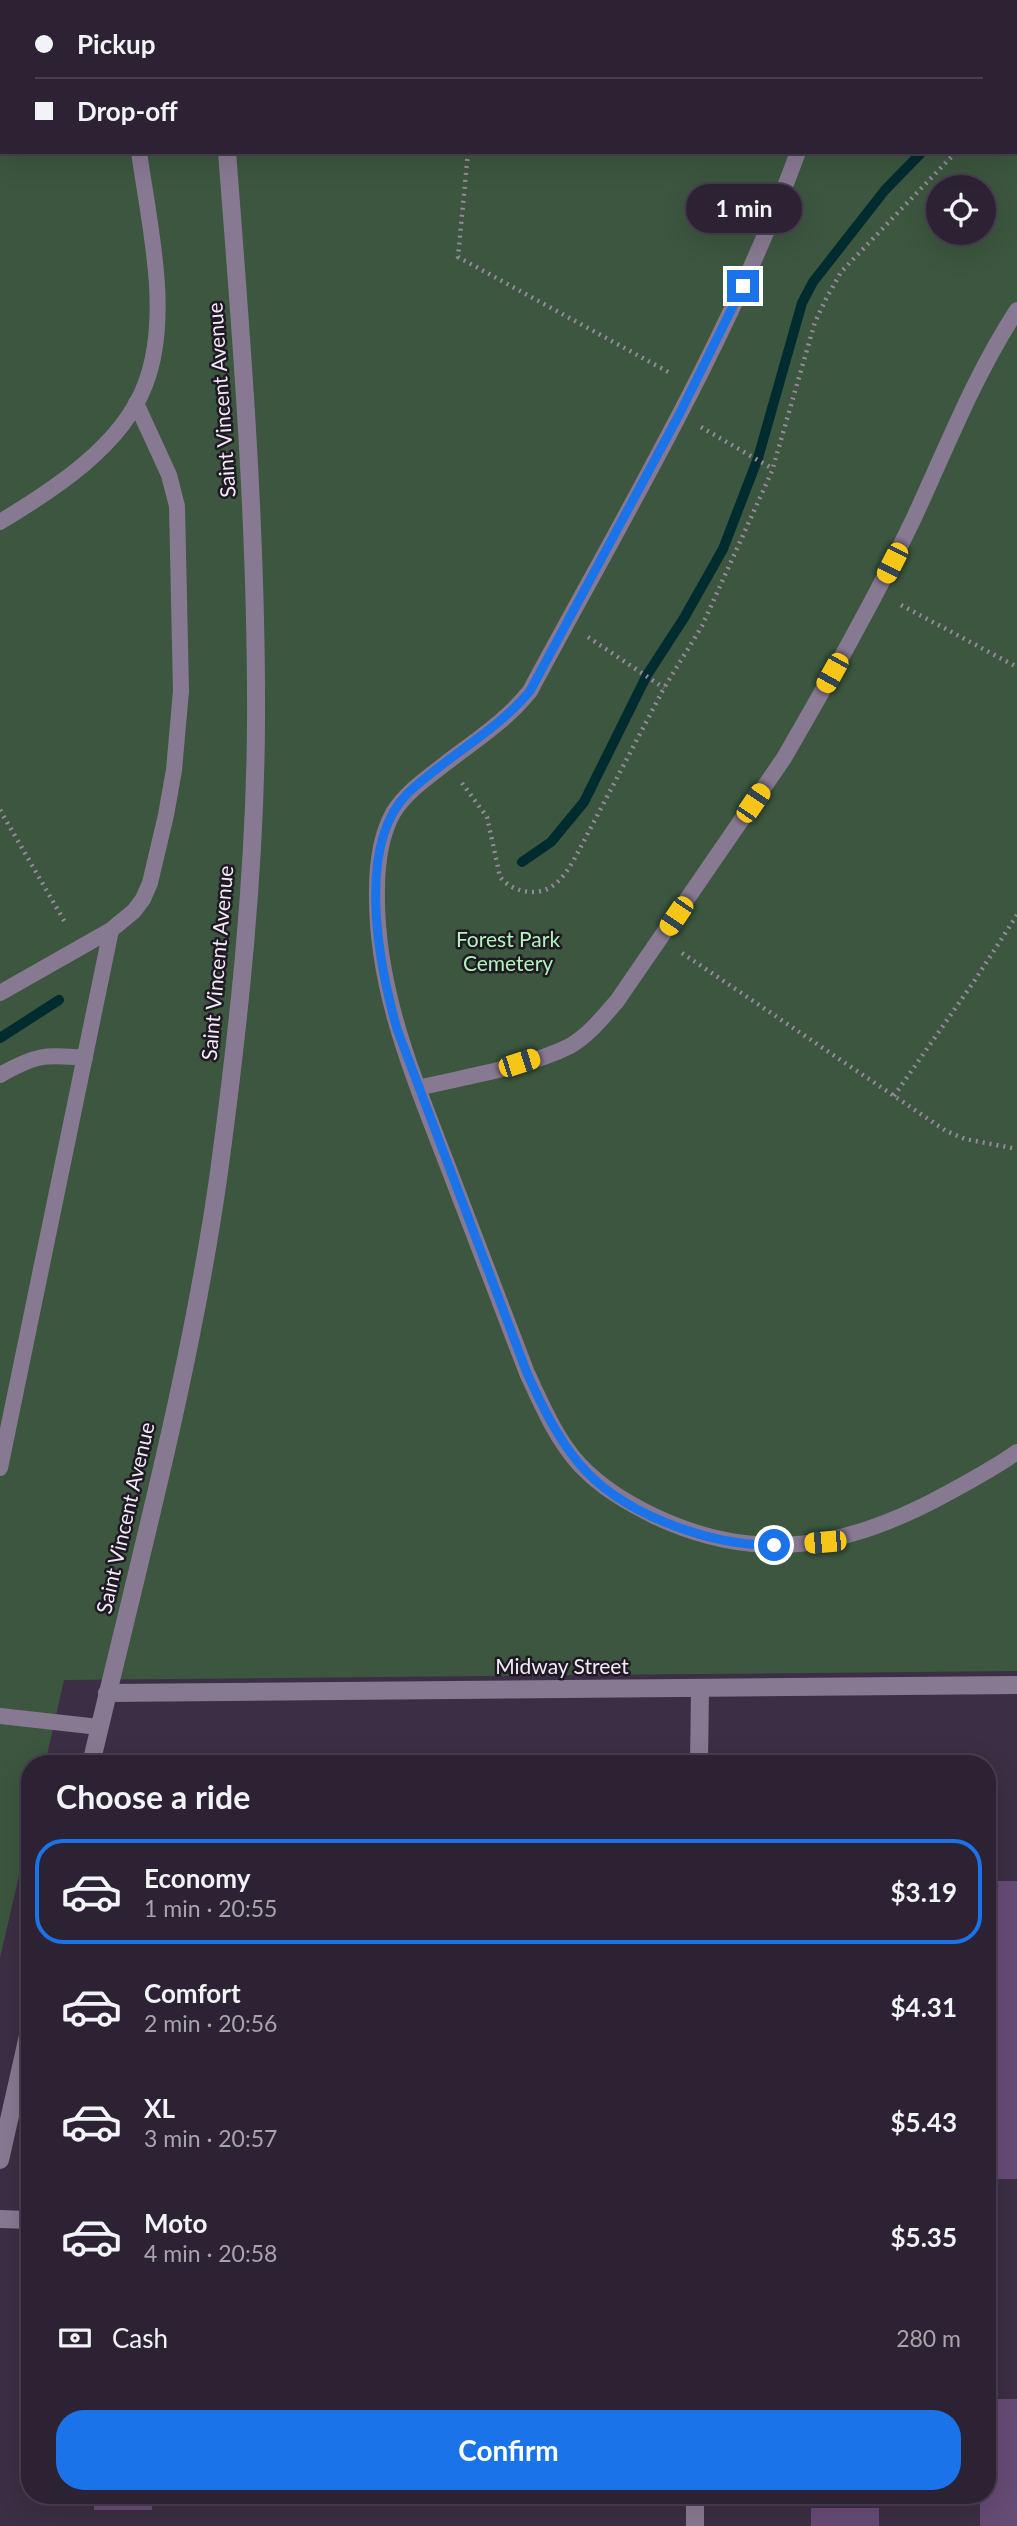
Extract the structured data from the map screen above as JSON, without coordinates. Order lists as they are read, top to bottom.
{
  "streets": {
    "street": ["Saint Vincent Avenue", "Midway Street"]
  },
  "crossings": [
    ["Saint Vincent Avenue", "Midway Street"]
  ],
  "parks": ["Forest Park Cemetery"],
  "page": {
    "banner": ["Pickup", "Drop-off"],
    "bubble": "1 min",
    "heading": "Choose a ride",
    "list": [
      {
        "name": "Economy",
        "note": "1 min · 20:55",
        "value": "$3.19"
      },
      {
        "name": "Comfort",
        "note": "2 min · 20:56",
        "value": "$4.31"
      },
      {
        "name": "XL",
        "note": "3 min · 20:57",
        "value": "$5.43"
      },
      {
        "name": "Moto",
        "note": "4 min · 20:58",
        "value": "$5.35"
      }
    ],
    "pay": ["Cash", "280 m"],
    "buttons": "Confirm"
  }
}
